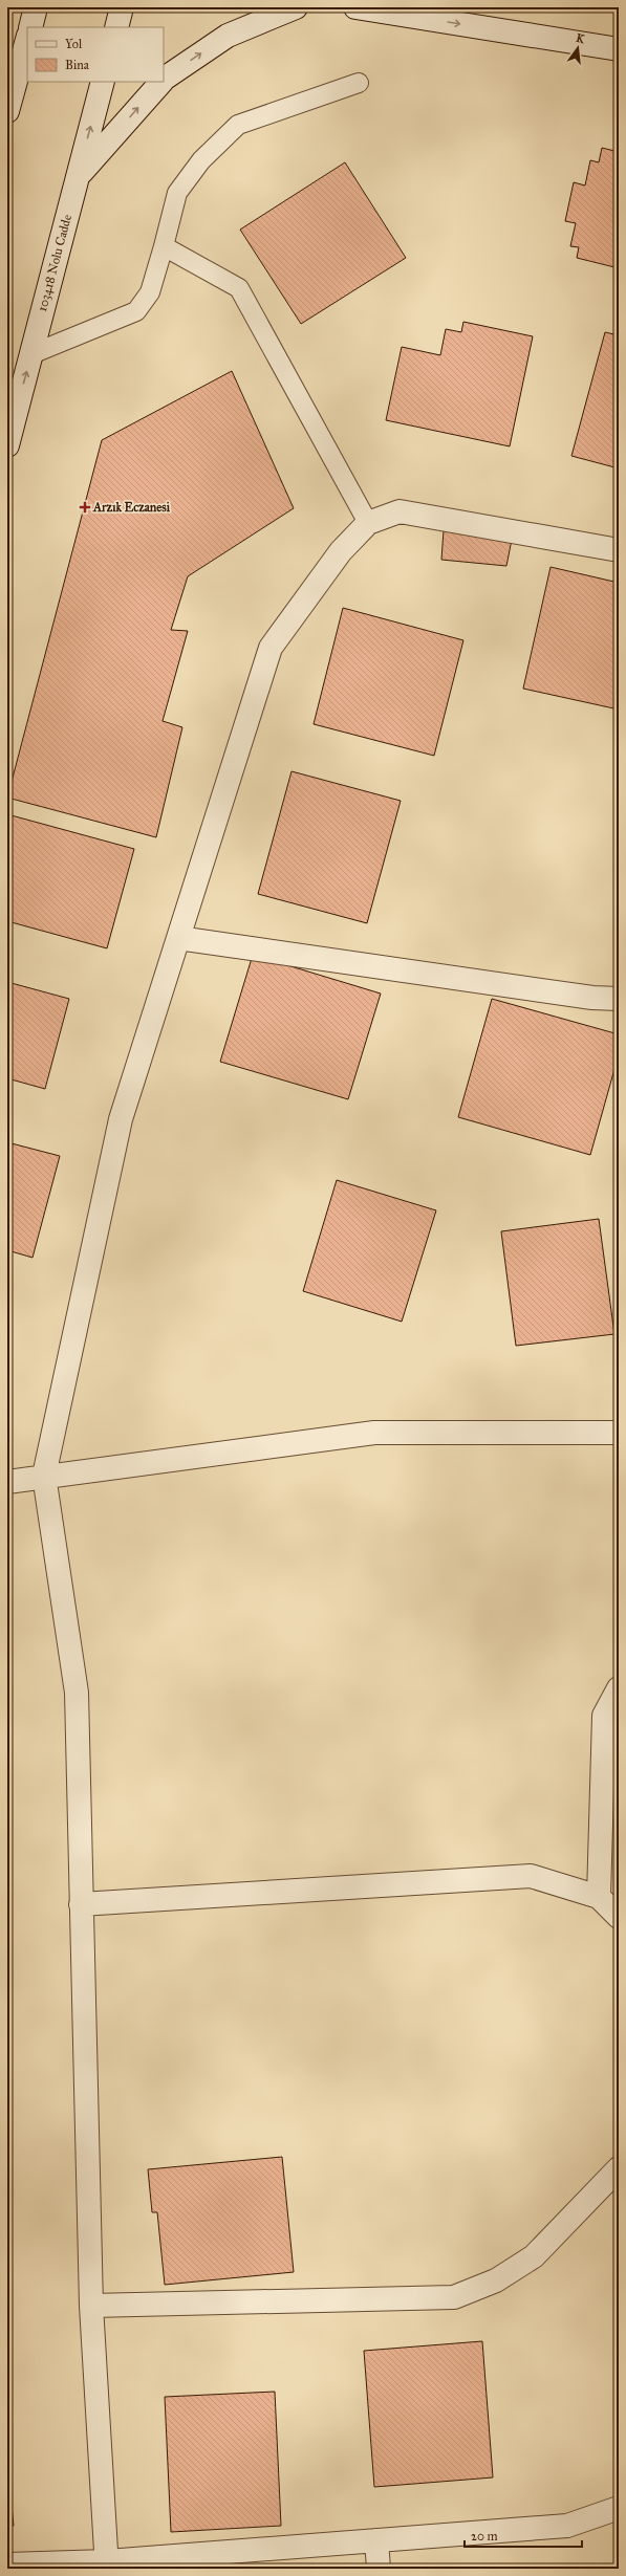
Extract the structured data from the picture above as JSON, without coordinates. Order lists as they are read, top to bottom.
{
  "streets": {
    "street": ["103418 Nolu Cadde"]
  },
  "one_way": ["103418 Nolu Cadde"],
  "places": {
    "health": ["Arzık Eczanesi"]
  },
  "legend": ["Yol", "Bina"],
  "scale_bar": "20 m",
  "north": "top"
}
